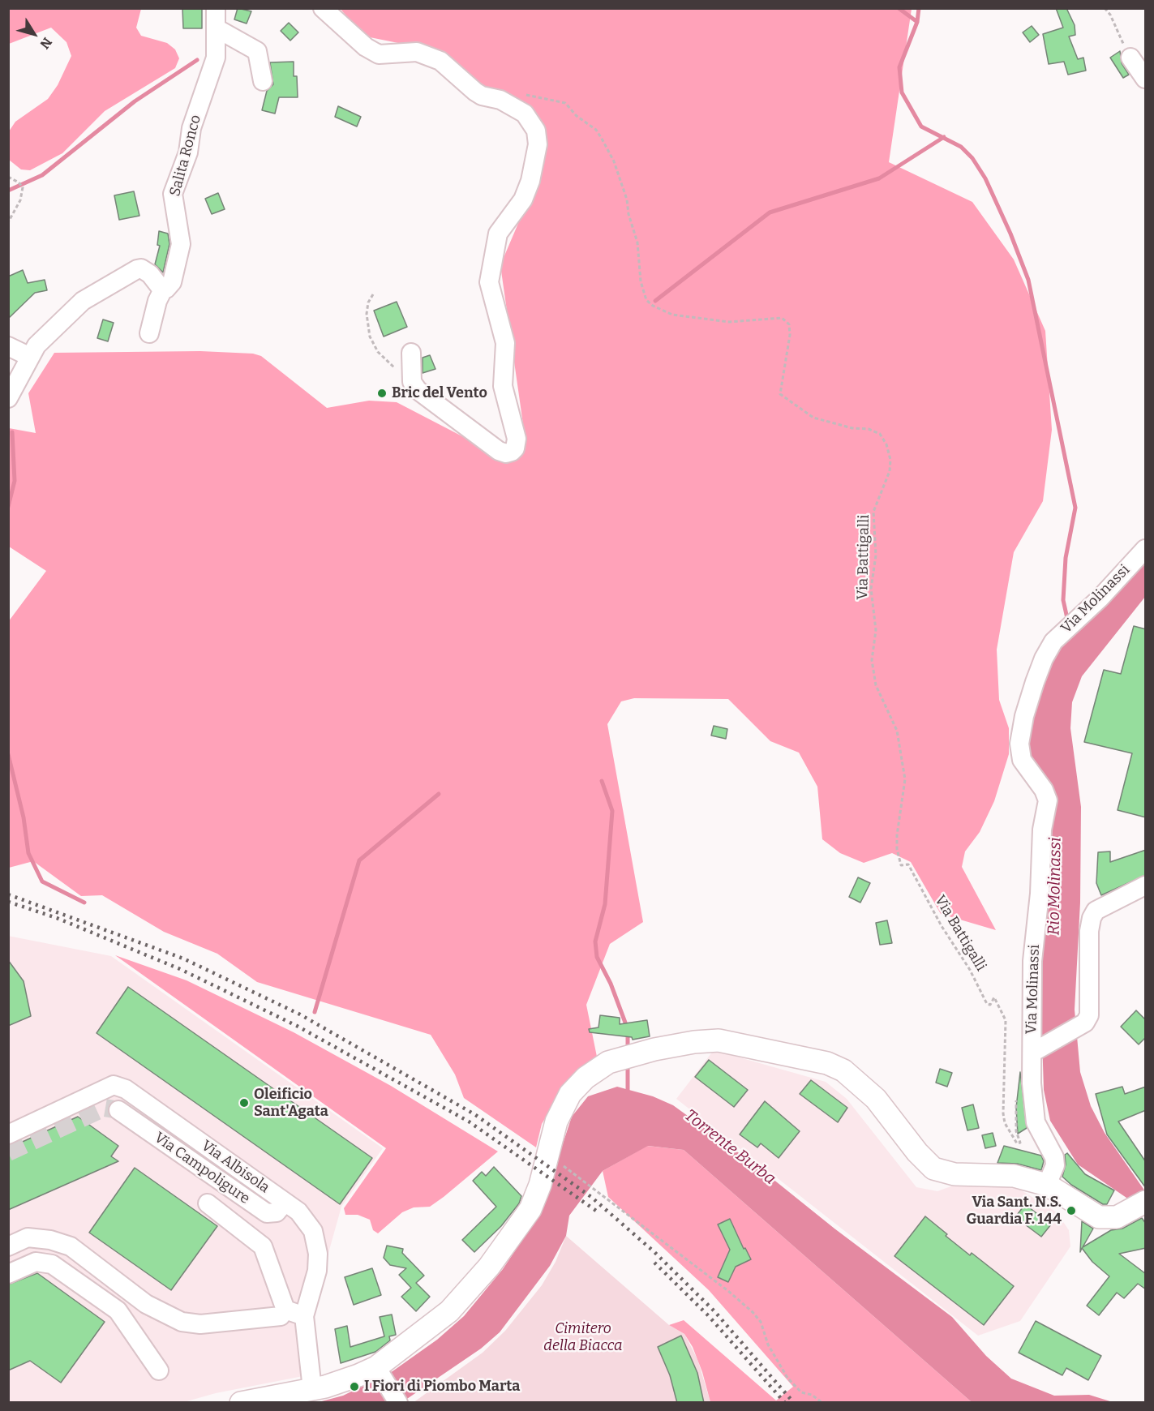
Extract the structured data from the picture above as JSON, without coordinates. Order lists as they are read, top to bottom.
{
  "streets": {
    "street": [
      "Salita Ronco",
      "Via Molinassi",
      "Via Albisola",
      "Via Campoligure"
    ],
    "path": ["Via Battigalli"]
  },
  "crossings": [
    ["Via Battigalli", "Via Molinassi"],
    ["Via Albisola", "Via Campoligure"]
  ],
  "water": ["Rio Molinassi", "Torrente Burba"],
  "parks": ["Cimitero della Biacca"],
  "places": [
    "Bric del Vento",
    "Oleificio Sant'Agata",
    "Via Sant. N.S. Guardia F. 144",
    "I Fiori di Piombo Marta"
  ],
  "north": "bottom right"
}
